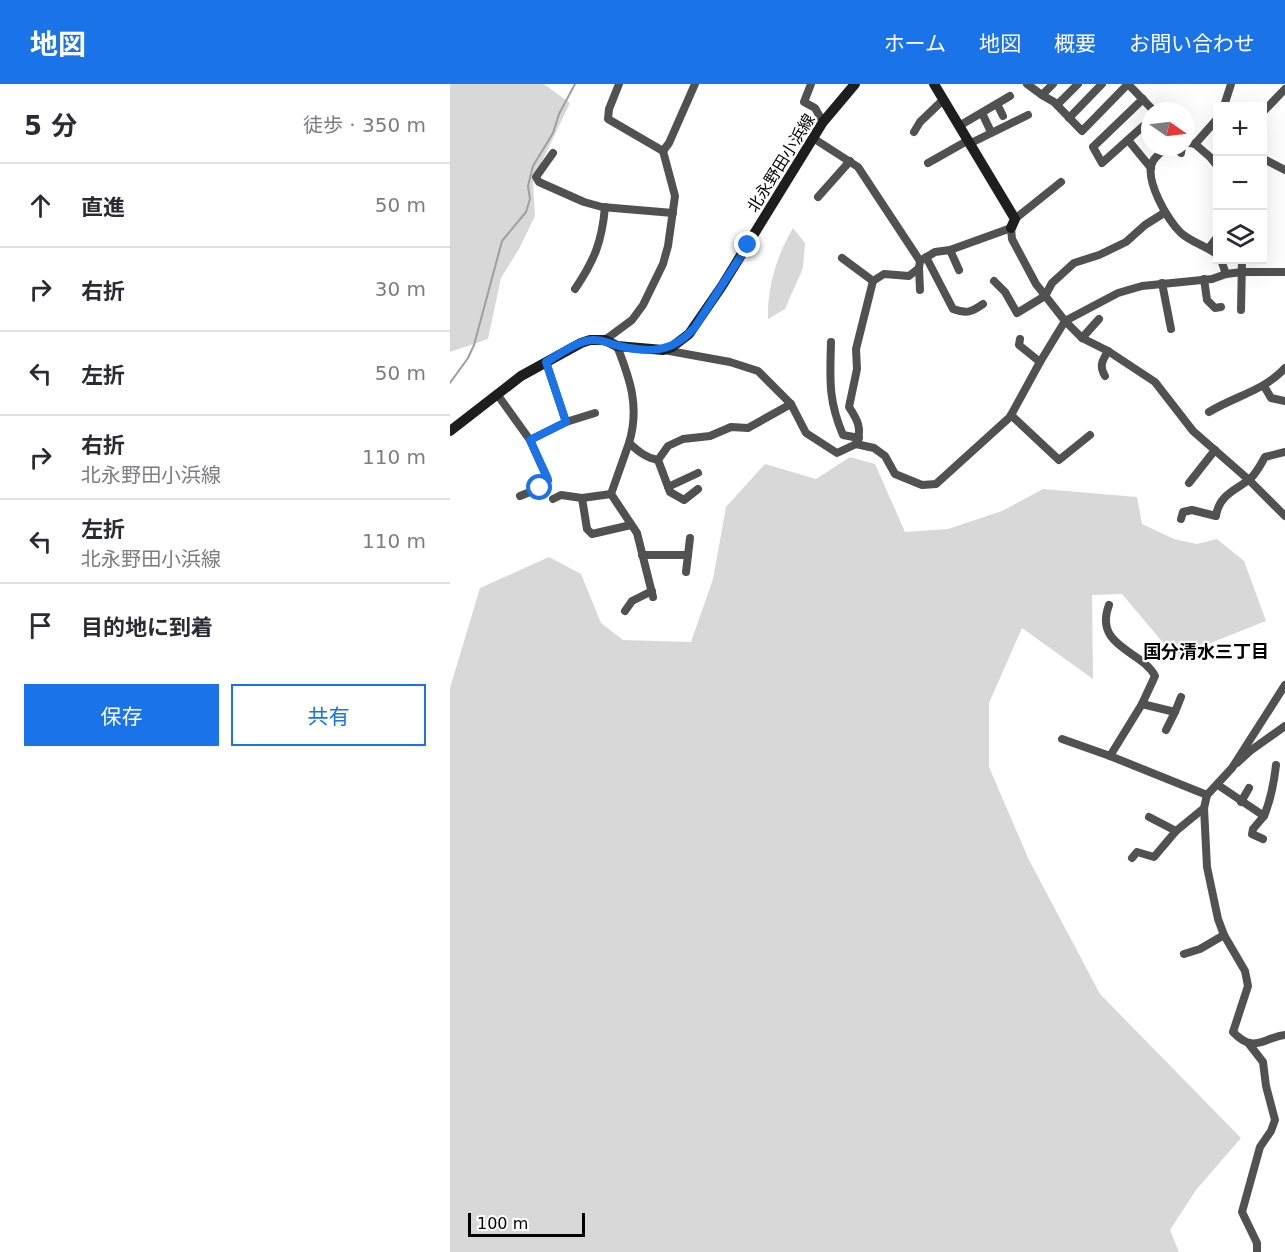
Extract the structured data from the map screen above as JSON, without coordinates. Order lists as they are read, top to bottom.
{
  "streets": {
    "main road": ["北永野田小浜線"]
  },
  "districts": ["国分清水三丁目"],
  "scale_bar": "100 m",
  "north": "right",
  "page": {
    "header": "地図",
    "nav": [
      "ホーム",
      "地図",
      "概要",
      "お問い合わせ"
    ],
    "heading": ["5 分", "徒歩 · 350 m"],
    "map_buttons": ["+", "−"],
    "list": [
      ["直進", "50 m"],
      ["右折", "30 m"],
      ["左折", "50 m"],
      ["右折", "北永野田小浜線", "110 m"],
      ["左折", "北永野田小浜線", "110 m"],
      "目的地に到着"
    ],
    "buttons": ["保存", "共有"],
    "scale": "100 m"
  }
}
